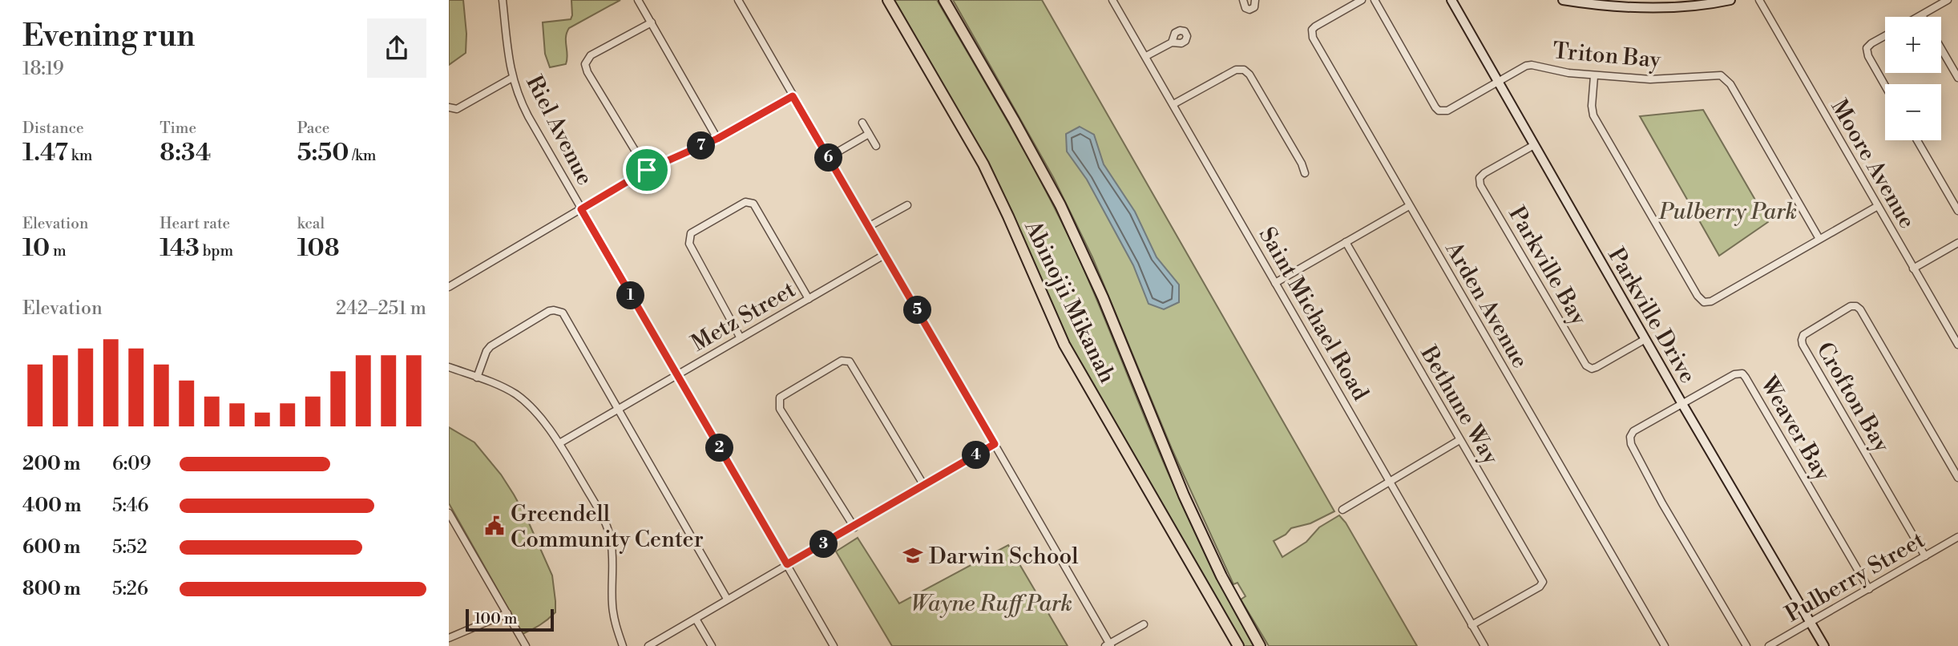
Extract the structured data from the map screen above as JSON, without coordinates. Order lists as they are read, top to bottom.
{
  "streets": {
    "main road": ["Abinojii Mikanah"],
    "street": [
      "Triton Bay",
      "Riel Avenue",
      "Moore Avenue",
      "Parkville Bay",
      "Arden Avenue",
      "Saint Michael Road",
      "Parkville Drive",
      "Metz Street",
      "Crofton Bay",
      "Bethune Way",
      "Weaver Bay",
      "Pulberry Street"
    ]
  },
  "crossings": [
    ["Triton Bay", "Parkville Drive"],
    ["Riel Avenue", "Metz Street"],
    ["Parkville Bay", "Parkville Drive"],
    ["Saint Michael Road", "Bethune Way"],
    ["Parkville Drive", "Weaver Bay"],
    ["Parkville Drive", "Pulberry Street"],
    ["Crofton Bay", "Pulberry Street"],
    ["Weaver Bay", "Pulberry Street"]
  ],
  "parks": ["Pulberry Park", "Wayne Ruff Park"],
  "places": {
    "public building": ["Greendell Community Center"],
    "school or university": ["Darwin School"]
  },
  "scale_bar": "100 m",
  "page": {
    "heading": ["Evening run", "18:19"],
    "map_buttons": ["+", "−"],
    "stats": [
      ["Distance", "1.47 km"],
      ["Time", "8:34"],
      ["Pace", "5:50 /km"],
      ["Elevation", "10 m"],
      ["Heart rate", "143 bpm"],
      ["kcal", "108"]
    ],
    "pins": [
      "7",
      "6",
      "1",
      "5",
      "2",
      "4",
      "3"
    ],
    "chart": ["Elevation", "242–251 m"],
    "list": [
      {
        "name": "200 m",
        "note": "6:09"
      },
      {
        "name": "400 m",
        "note": "5:46"
      },
      {
        "name": "600 m",
        "note": "5:52"
      },
      {
        "name": "800 m",
        "note": "5:26"
      }
    ],
    "scale": "100 m"
  }
}
